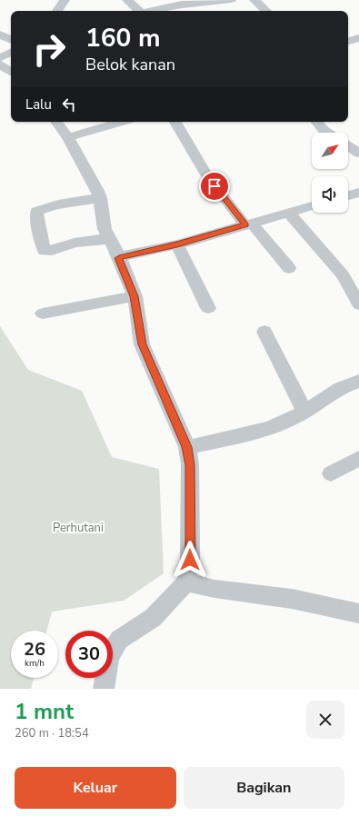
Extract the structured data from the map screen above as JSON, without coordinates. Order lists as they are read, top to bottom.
{
  "parks": ["Perhutani"],
  "north": "top right",
  "page": {
    "turn": ["160 m", "Belok kanan"],
    "then": "Lalu",
    "speed": "26 km/h",
    "limit": "30",
    "heading": ["1 mnt", "260 m · 18:54"],
    "buttons": ["Keluar", "Bagikan"]
  }
}
